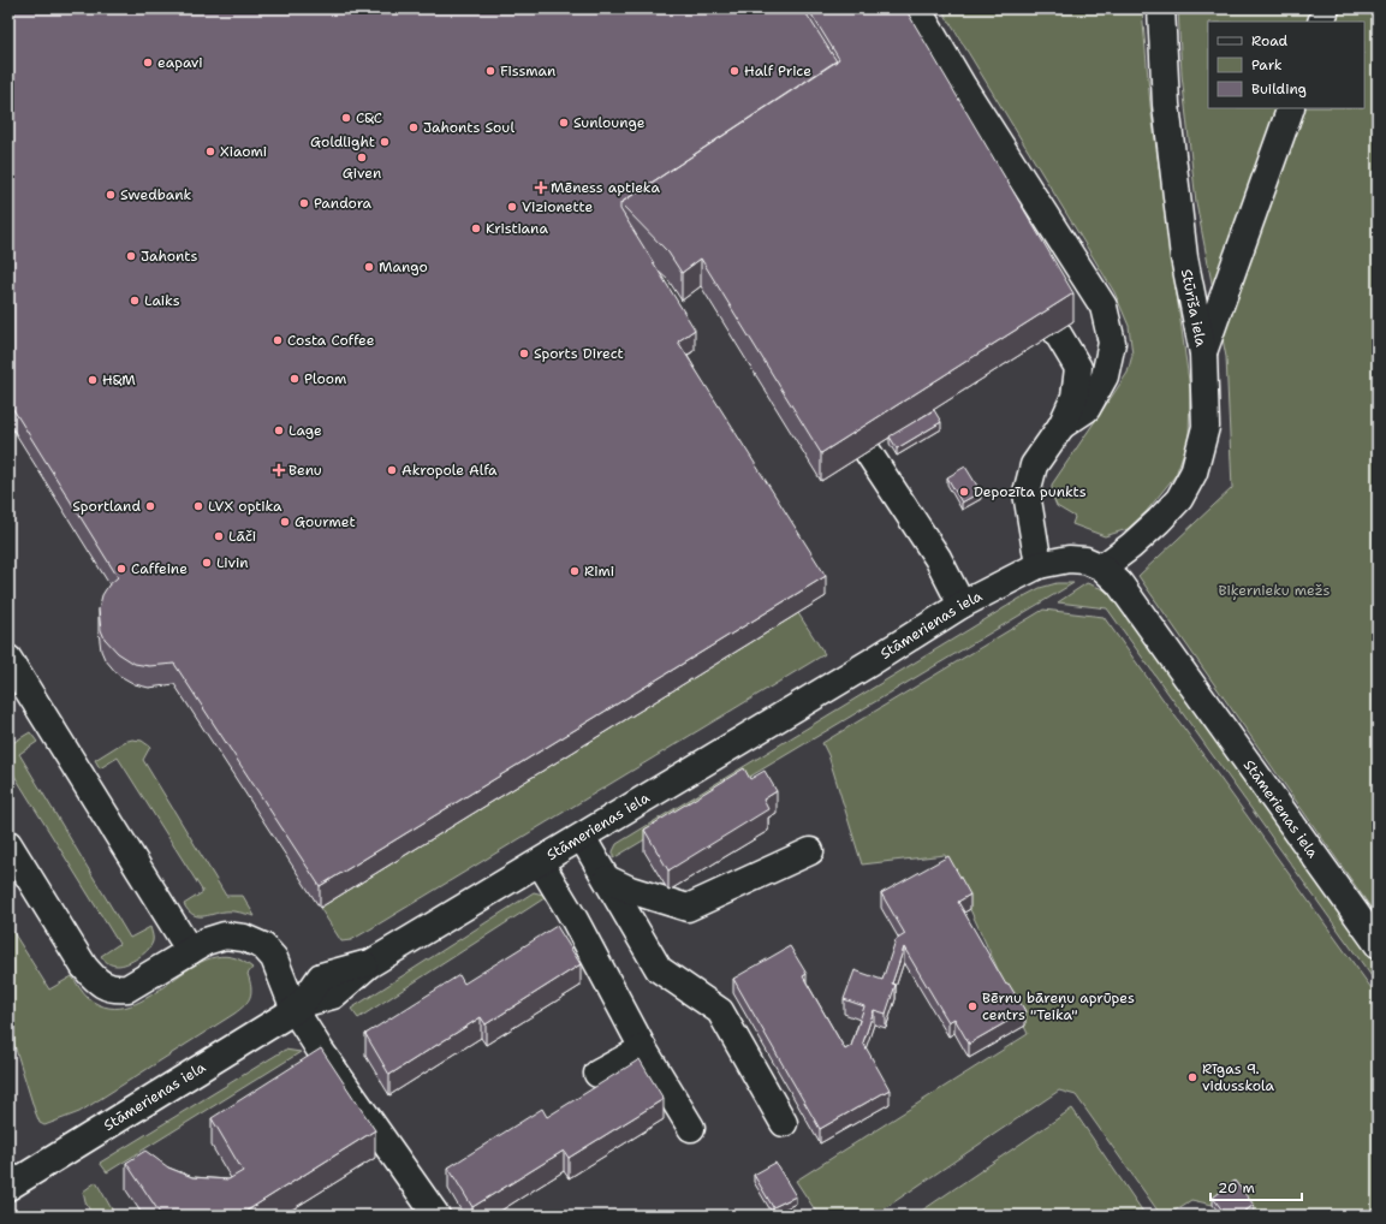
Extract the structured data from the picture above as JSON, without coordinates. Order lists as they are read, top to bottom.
{
  "streets": {
    "street": ["Stūrīša iela", "Stāmerienas iela"]
  },
  "crossings": [
    ["Stūrīša iela", "Stāmerienas iela"]
  ],
  "parks": ["Biķernieku mežs"],
  "places": {
    "other": [
      "eapavi",
      "Fissman",
      "Half Price",
      "C&C",
      "Sunlounge",
      "Jahonts Soul",
      "Goldlight",
      "Xiaomi",
      "Given",
      "Swedbank",
      "Pandora",
      "Vizionette",
      "Kristiana",
      "Jahonts",
      "Mango",
      "Laiks",
      "Costa Coffee",
      "Sports Direct",
      "Ploom",
      "H&M",
      "Lage",
      "Akropole Alfa",
      "Depozīta punkts",
      "Sportland",
      "LVX optika",
      "Gourmet",
      "Lāči",
      "Livin",
      "Caffeine",
      "Rimi",
      "Bērnu bāreņu aprūpes centrs \"Teika\"",
      "Rīgas 9. vidusskola"
    ],
    "health": ["Mēness aptieka", "Benu"]
  },
  "legend": ["Road", "Park", "Building"],
  "scale_bar": "20 m"
}
